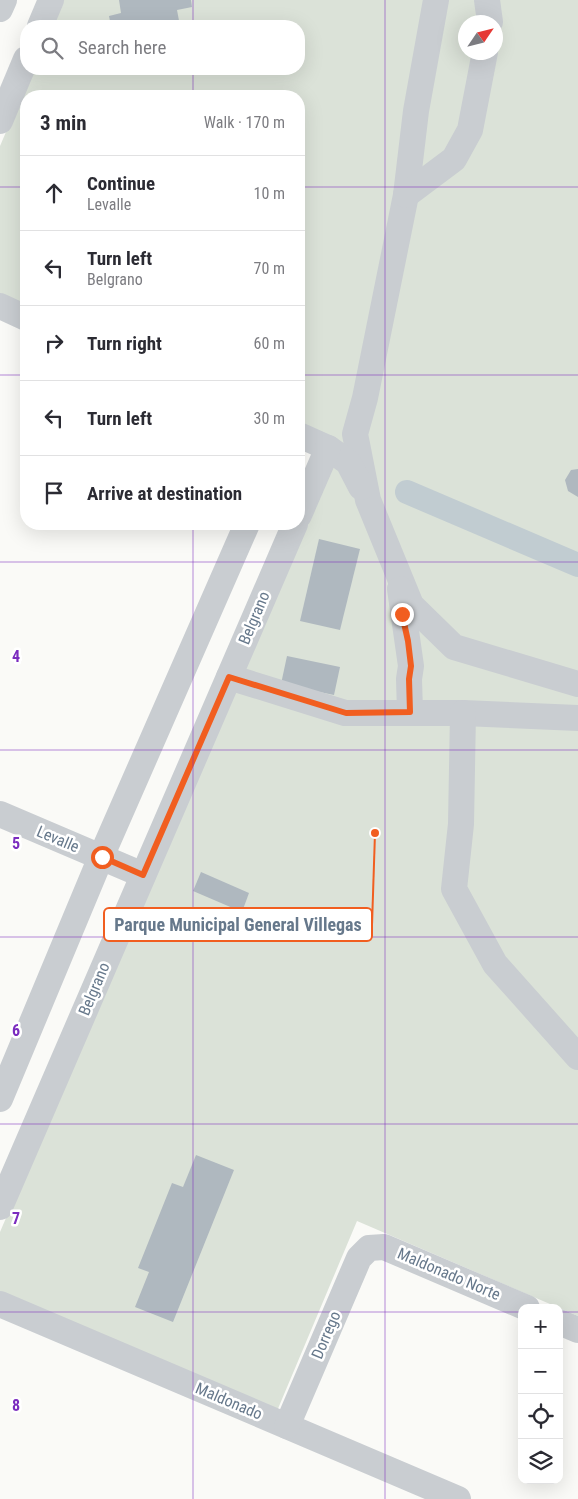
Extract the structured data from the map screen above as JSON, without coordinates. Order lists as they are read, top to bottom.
{
  "streets": {
    "street": [
      "Belgrano",
      "Levalle",
      "Maldonado Norte",
      "Dorrego",
      "Maldonado"
    ]
  },
  "crossings": [
    ["Belgrano", "Levalle"],
    ["Maldonado Norte", "Dorrego"],
    ["Dorrego", "Maldonado"]
  ],
  "places": ["Parque Municipal General Villegas"],
  "north": "top right",
  "page": {
    "search": "Search here",
    "heading": ["3 min", "Walk · 170 m"],
    "list": [
      ["Continue", "Levalle", "10 m"],
      ["Turn left", "Belgrano", "70 m"],
      ["Turn right", "60 m"],
      ["Turn left", "30 m"],
      "Arrive at destination"
    ],
    "map_buttons": ["+", "−"]
  },
  "grid": {
    "rows": [
      "4",
      "5",
      "6",
      "7",
      "8"
    ]
  }
}
